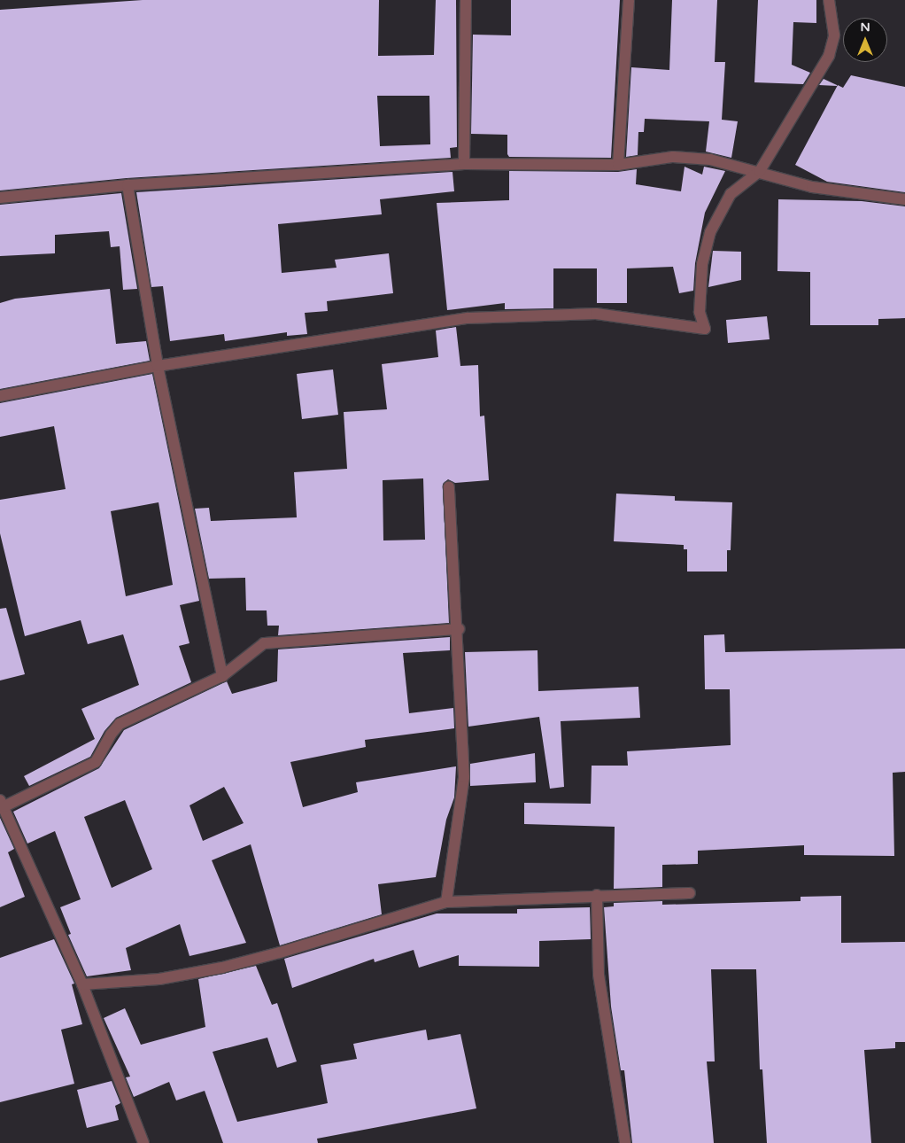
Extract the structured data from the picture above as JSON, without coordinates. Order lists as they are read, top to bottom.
{
  "north": "top"
}
